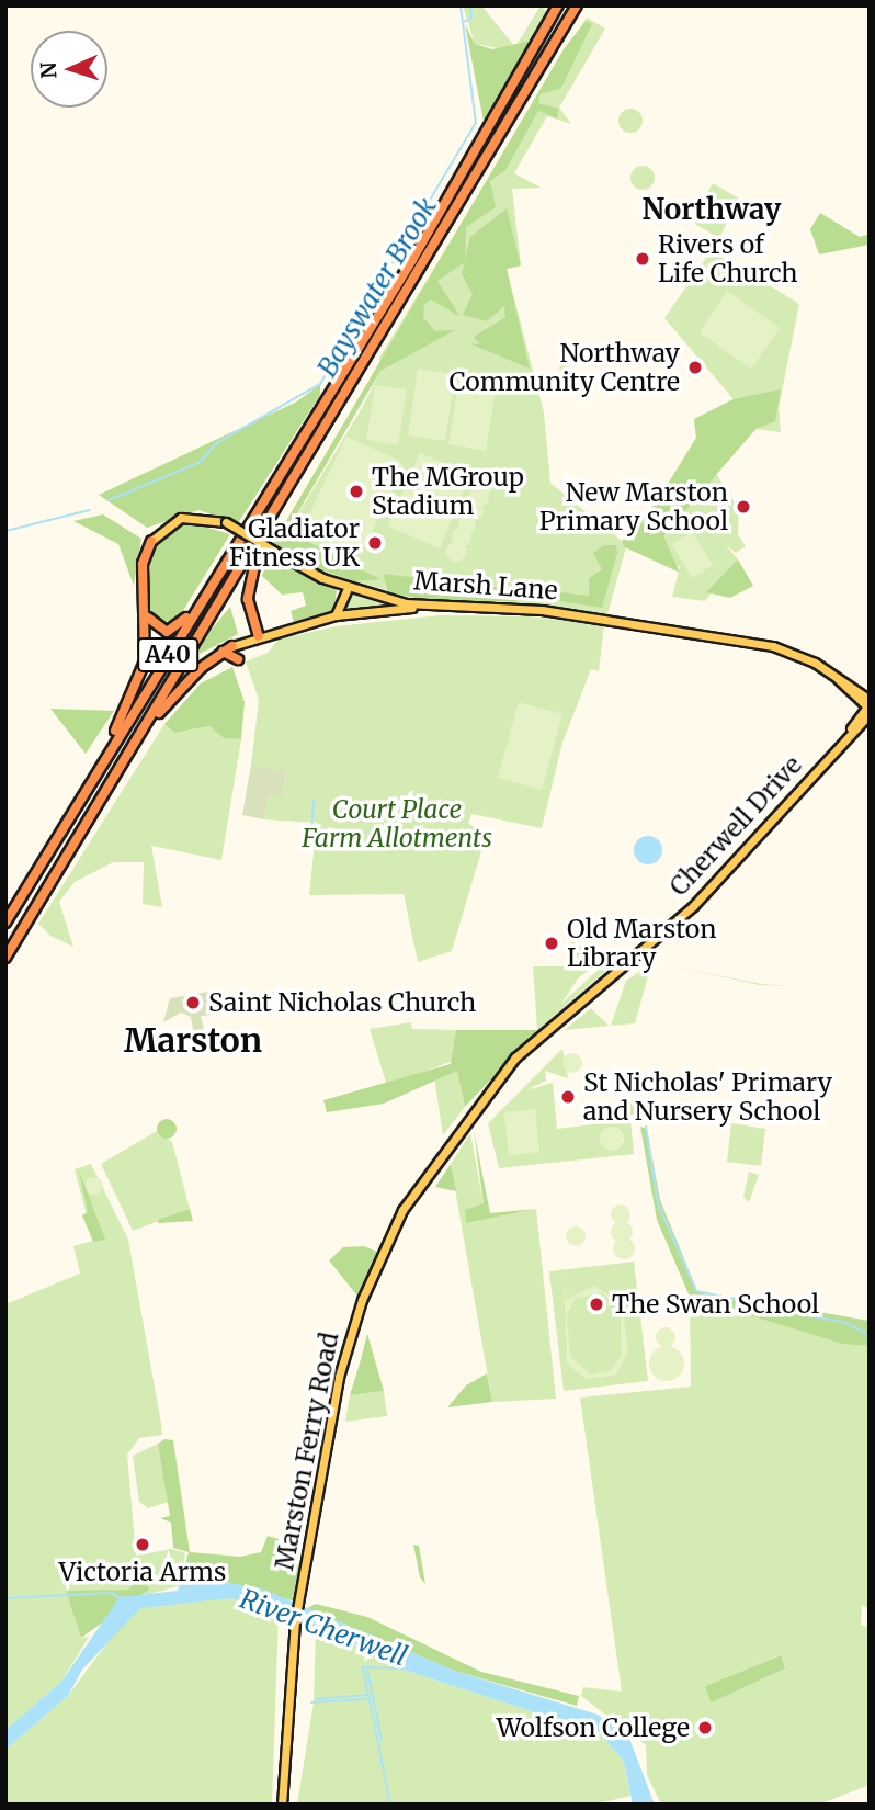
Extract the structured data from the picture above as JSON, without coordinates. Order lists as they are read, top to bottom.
{
  "streets": {
    "highway": ["A40"],
    "main road": ["Marsh Lane", "Cherwell Drive", "Marston Ferry Road"]
  },
  "crossings": [
    ["Marsh Lane", "Cherwell Drive"],
    ["Cherwell Drive", "Marston Ferry Road"]
  ],
  "districts": ["Northway", "Marston"],
  "water": ["Bayswater Brook", "River Cherwell"],
  "parks": ["Court Place Farm Allotments"],
  "places": [
    "Rivers of Life Church",
    "Northway Community Centre",
    "The MGroup Stadium",
    "New Marston Primary School",
    "Gladiator Fitness UK",
    "Old Marston Library",
    "Saint Nicholas Church",
    "St Nicholas' Primary and Nursery School",
    "The Swan School",
    "Victoria Arms",
    "Wolfson College"
  ],
  "north": "left"
}
